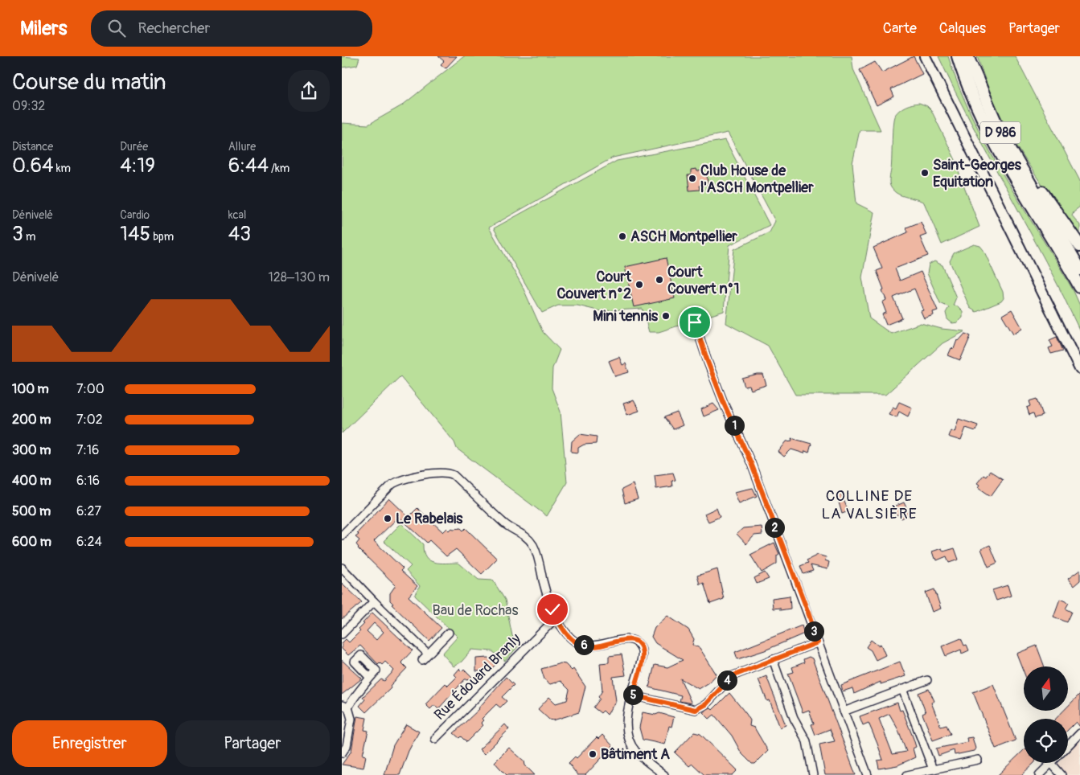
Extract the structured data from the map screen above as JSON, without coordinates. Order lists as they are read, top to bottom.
{
  "streets": {
    "main road": ["D 986"],
    "street": ["Rue Édouard Branly"]
  },
  "districts": ["COLLINE DE LA VALSIÈRE"],
  "parks": ["Bau de Rochas"],
  "places": [
    "Saint-Georges Equitation",
    "Club House de l'ASCH Montpellier",
    "ASCH Montpellier",
    "Court Couvert n°1",
    "Court Couvert n°2",
    "Mini tennis",
    "Le Rabelais",
    "Bâtiment A"
  ],
  "north": "top",
  "page": {
    "header": "Milers",
    "search": "Rechercher",
    "nav": ["Carte", "Calques", "Partager"],
    "heading": ["Course du matin", "09:32"],
    "stats": [
      ["Distance", "0.64 km"],
      ["Durée", "4:19"],
      ["Allure", "6:44 /km"],
      ["Dénivelé", "3 m"],
      ["Cardio", "145 bpm"],
      ["kcal", "43"]
    ],
    "chart": ["Dénivelé", "128–130 m"],
    "list": [
      {
        "name": "100 m",
        "note": "7:00"
      },
      {
        "name": "200 m",
        "note": "7:02"
      },
      {
        "name": "300 m",
        "note": "7:16"
      },
      {
        "name": "400 m",
        "note": "6:16"
      },
      {
        "name": "500 m",
        "note": "6:27"
      },
      {
        "name": "600 m",
        "note": "6:24"
      }
    ],
    "pins": [
      "1",
      "2",
      "3",
      "6",
      "4",
      "5"
    ],
    "buttons": ["Enregistrer", "Partager"]
  }
}
